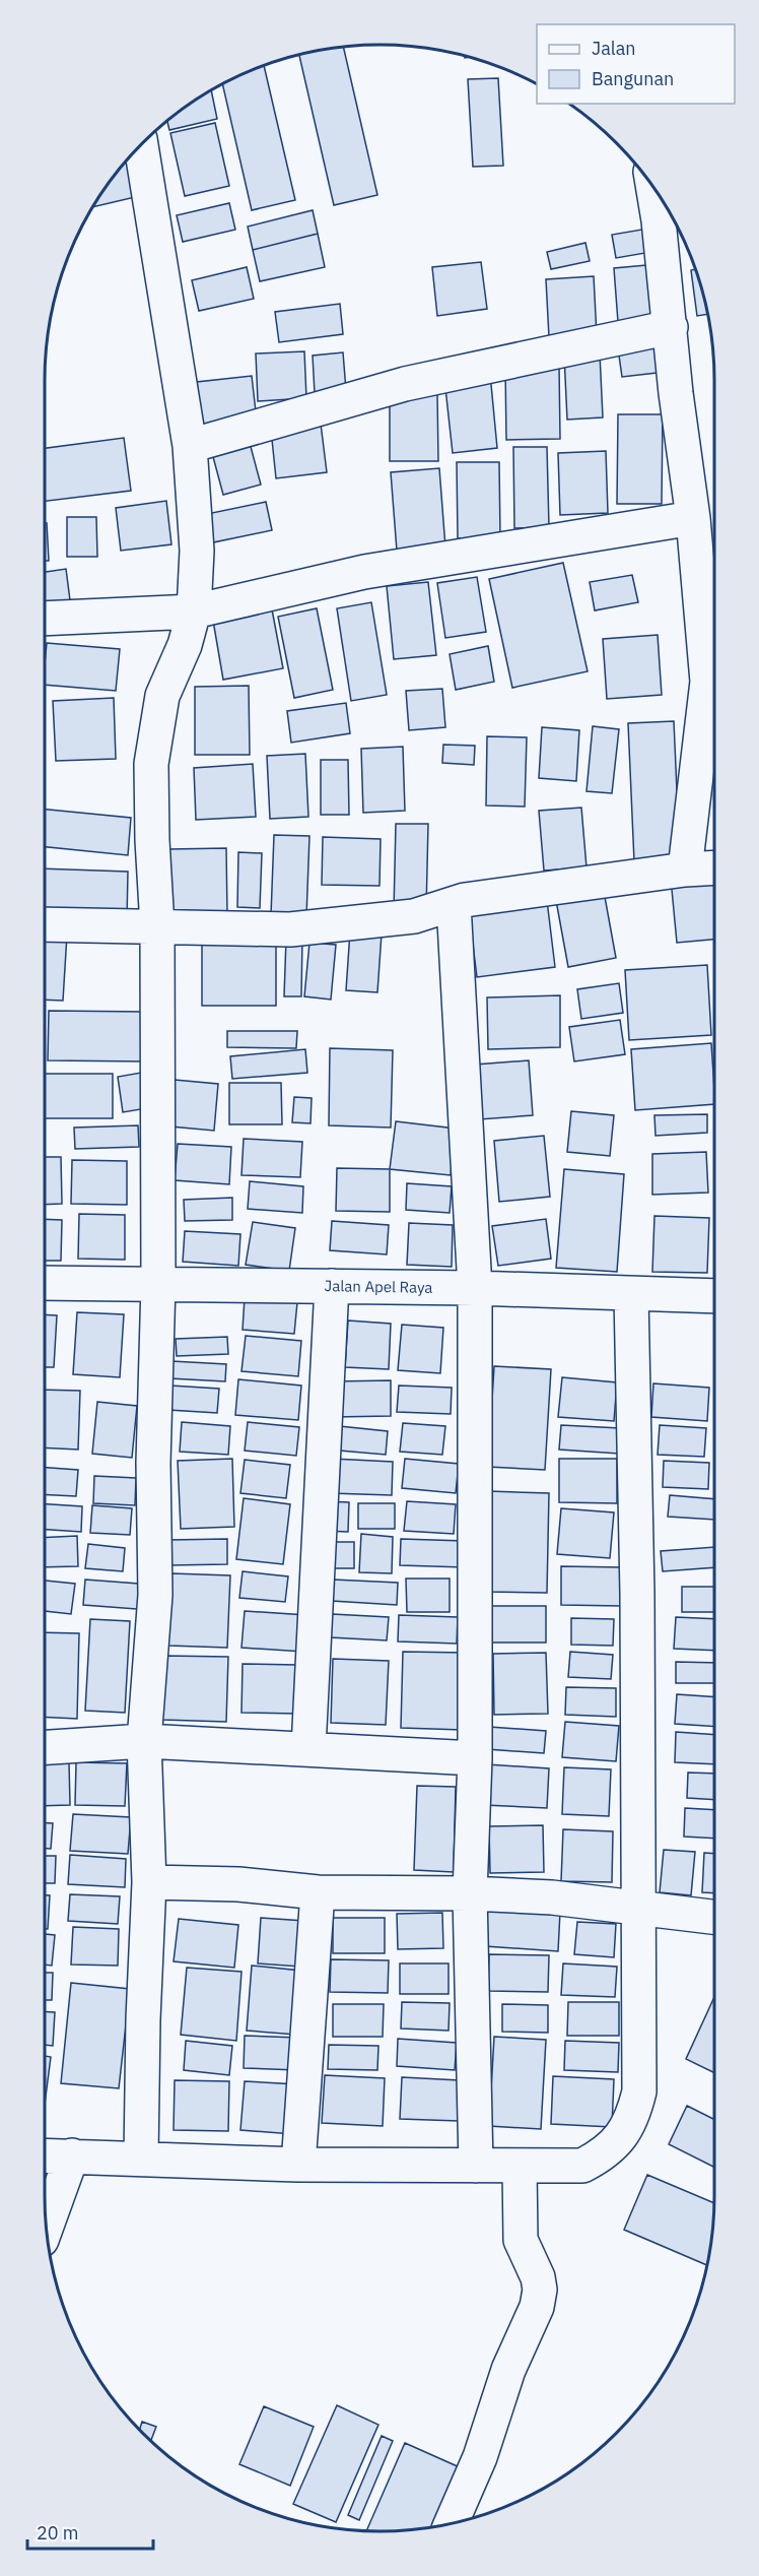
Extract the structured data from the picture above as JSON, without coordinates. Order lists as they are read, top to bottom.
{
  "streets": {
    "street": ["Jalan Apel Raya"]
  },
  "legend": ["Jalan", "Bangunan"],
  "scale_bar": "20 m"
}
